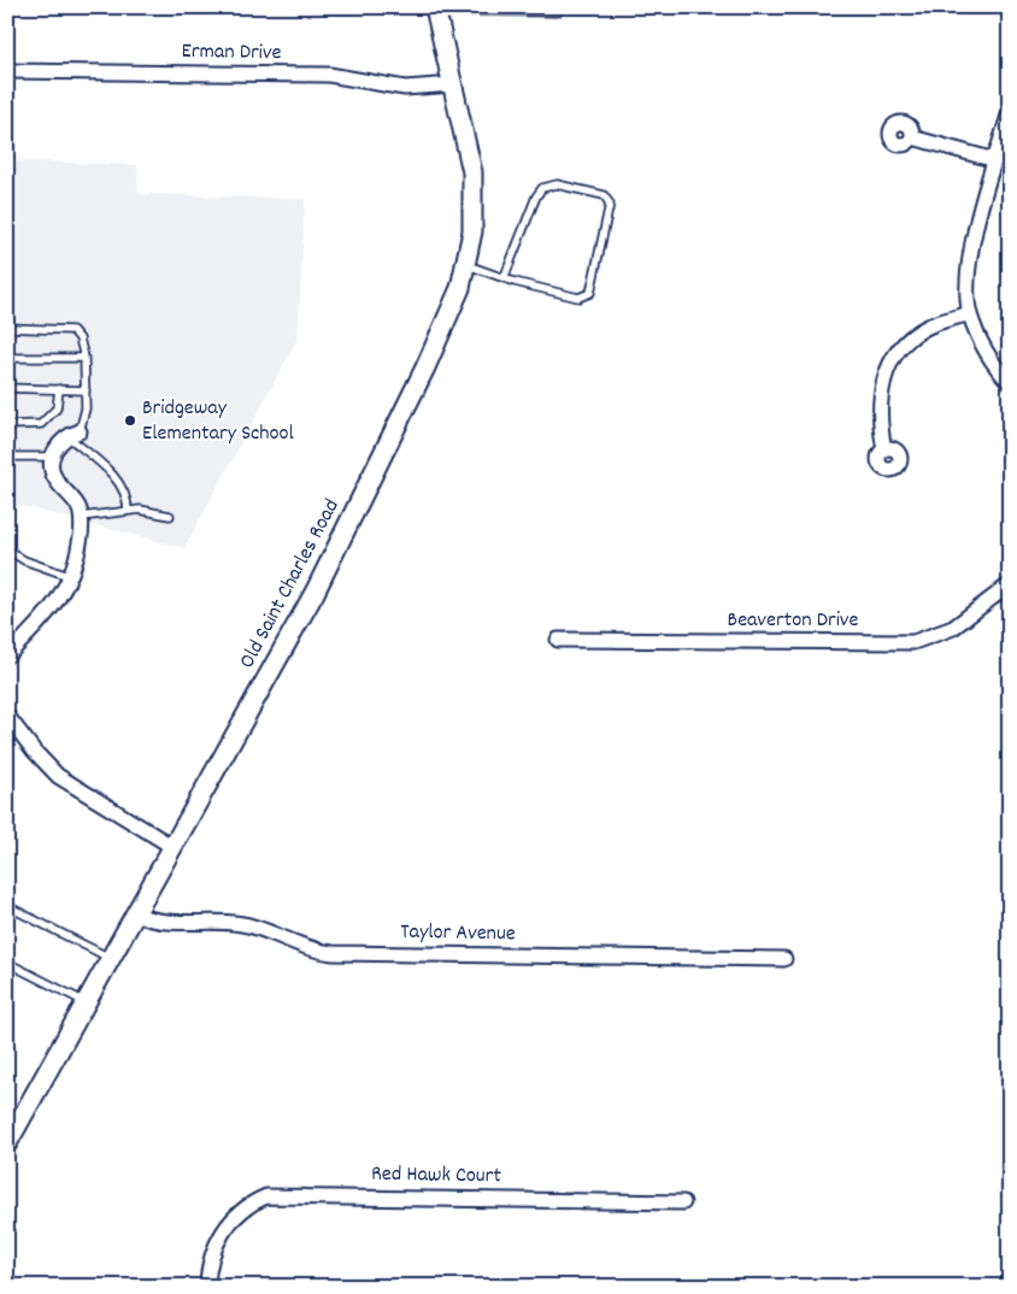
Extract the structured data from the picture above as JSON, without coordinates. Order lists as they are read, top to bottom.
{
  "streets": {
    "street": [
      "Erman Drive",
      "Old Saint Charles Road",
      "Beaverton Drive",
      "Taylor Avenue",
      "Red Hawk Court"
    ]
  },
  "crossings": [
    ["Erman Drive", "Old Saint Charles Road"],
    ["Old Saint Charles Road", "Taylor Avenue"]
  ],
  "places": ["Bridgeway Elementary School"]
}
